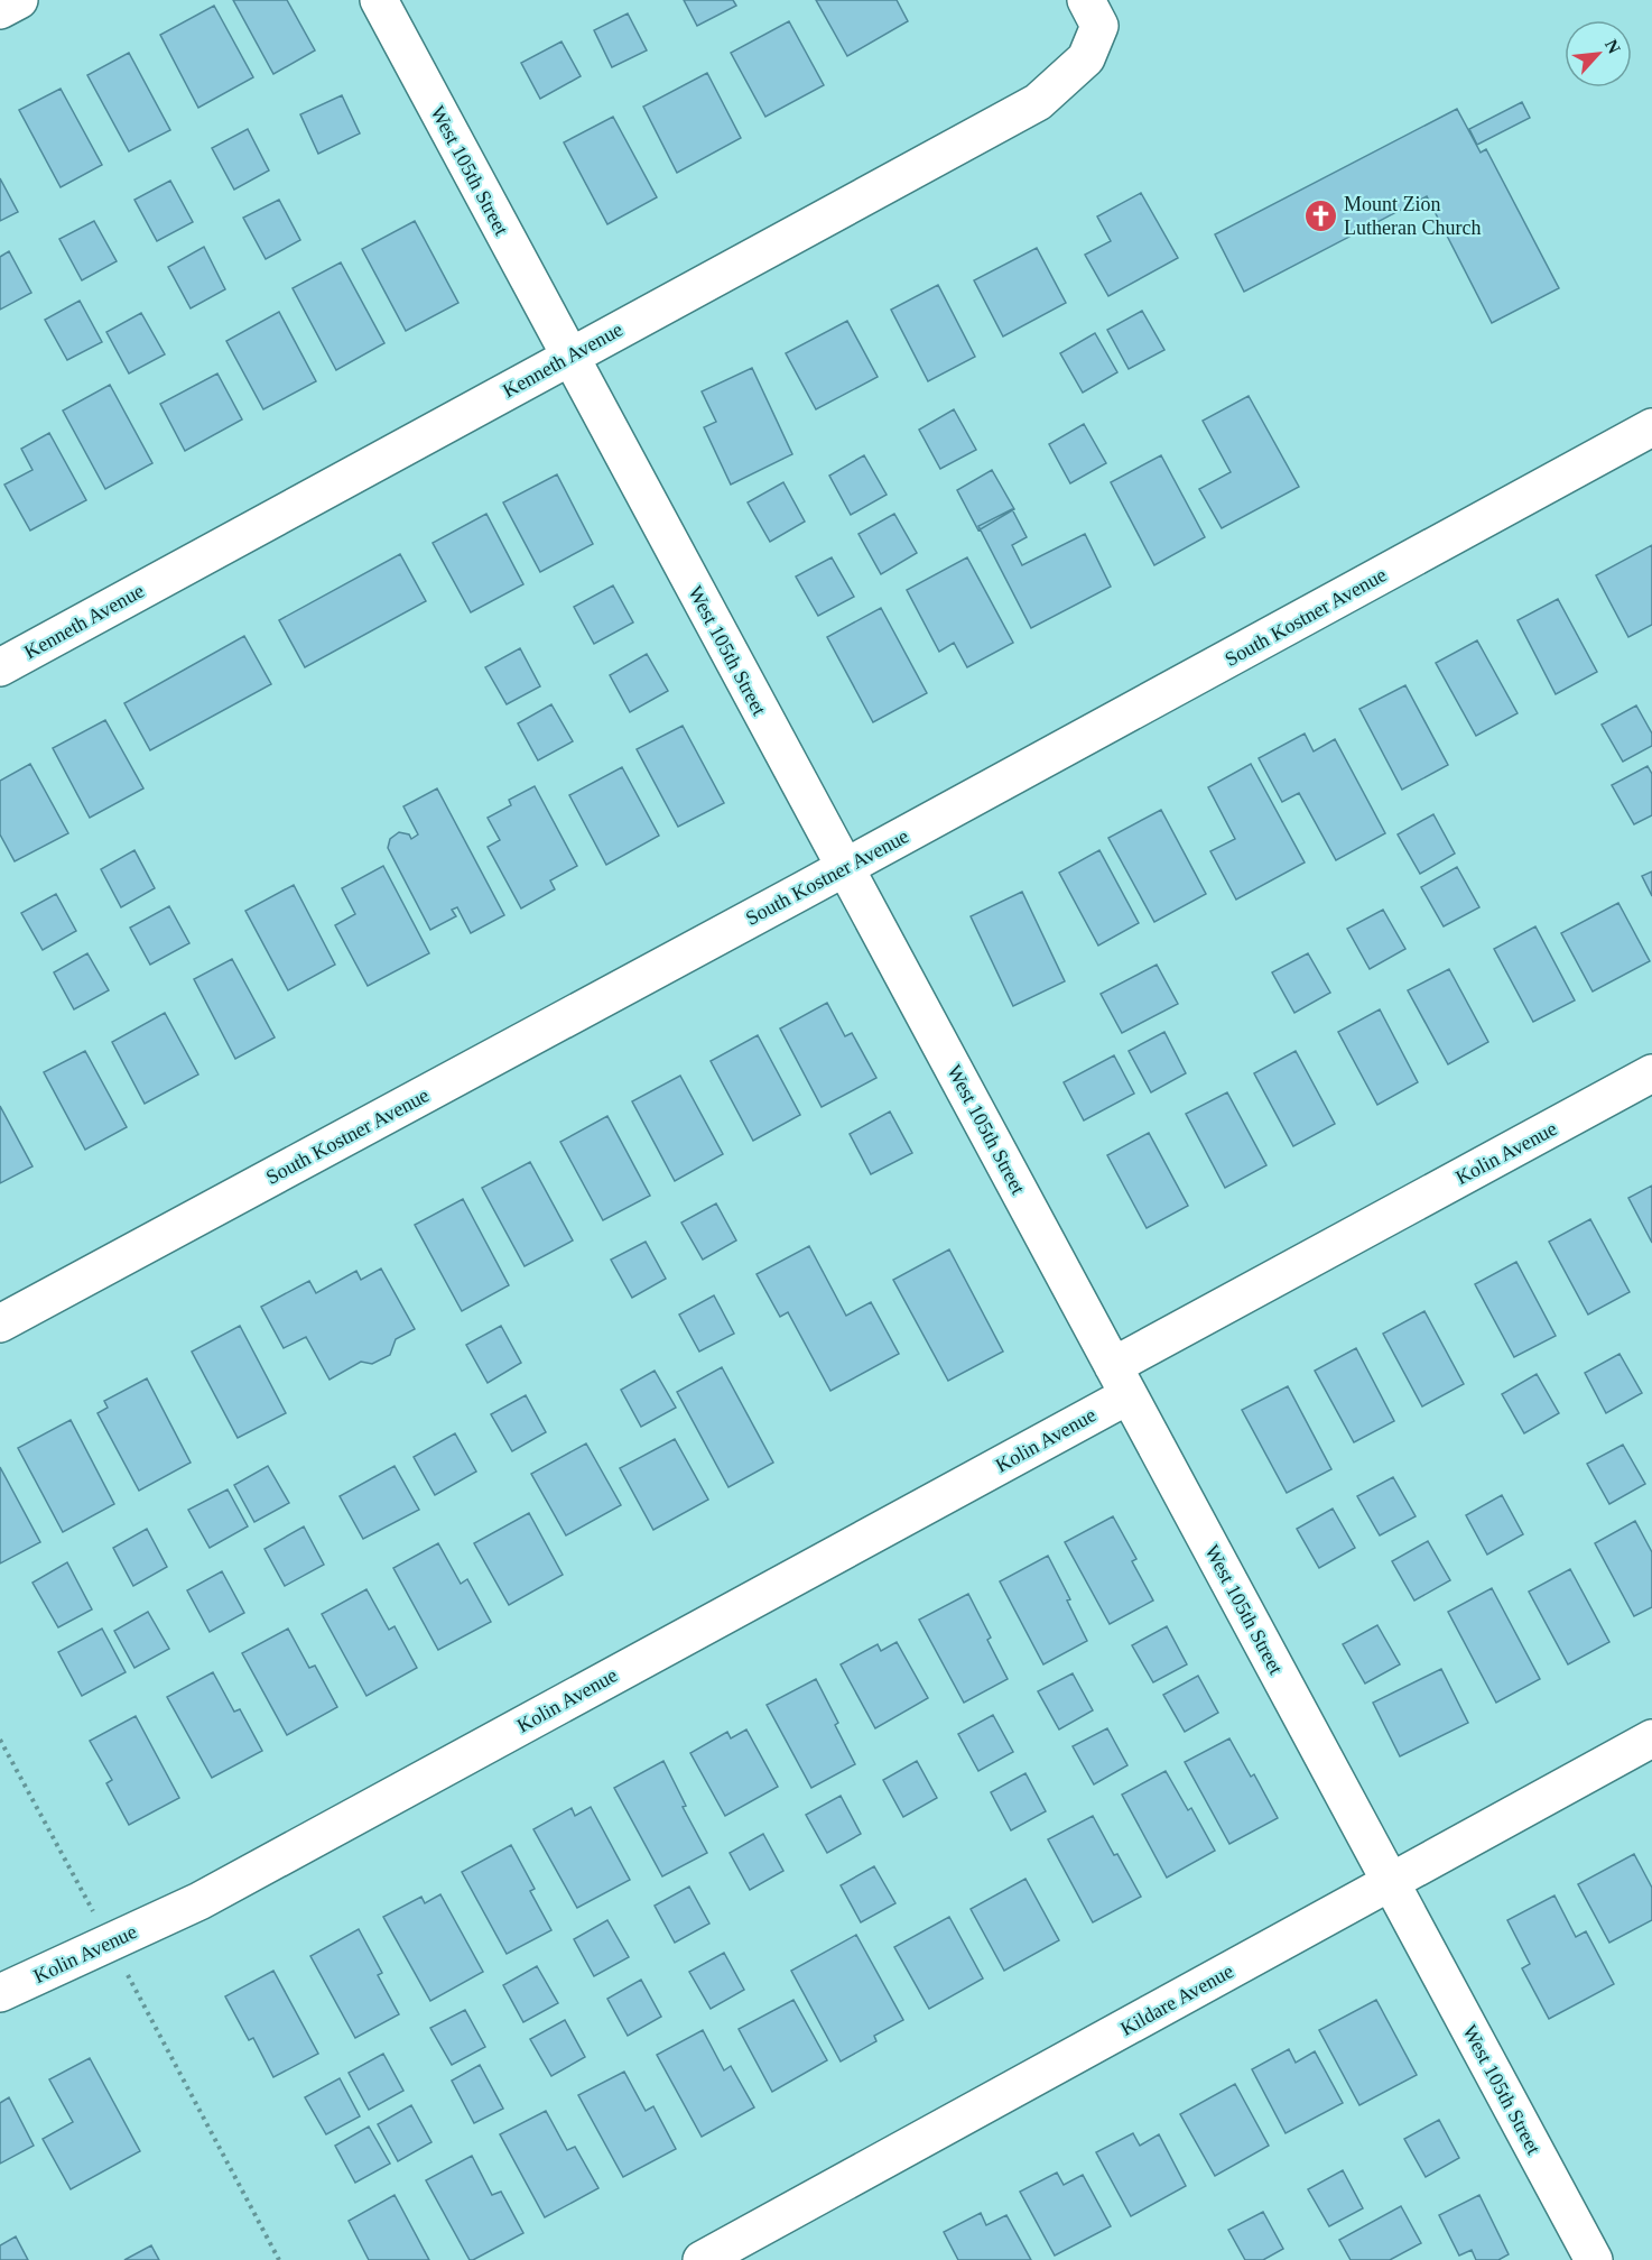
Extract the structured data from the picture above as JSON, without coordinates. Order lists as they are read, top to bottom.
{
  "streets": {
    "street": [
      "West 105th Street",
      "Kenneth Avenue",
      "South Kostner Avenue",
      "Kolin Avenue",
      "Kildare Avenue"
    ]
  },
  "crossings": [
    ["West 105th Street", "Kenneth Avenue"],
    ["West 105th Street", "South Kostner Avenue"],
    ["West 105th Street", "Kolin Avenue"],
    ["West 105th Street", "Kildare Avenue"]
  ],
  "places": {
    "church": ["Mount Zion Lutheran Church"]
  },
  "north": "top right"
}
